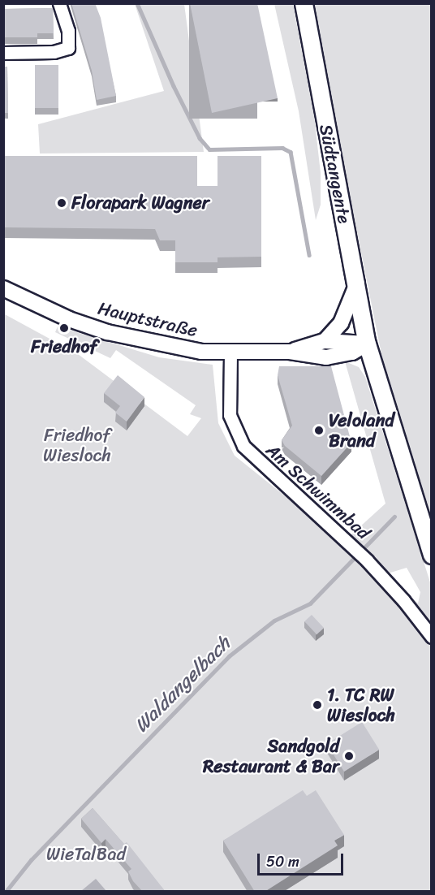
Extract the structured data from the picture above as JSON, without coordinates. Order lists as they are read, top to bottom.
{
  "streets": {
    "main road": ["Südtangente"],
    "street": ["Hauptstraße", "Am Schwimmbad"]
  },
  "crossings": [
    ["Südtangente", "Hauptstraße"],
    ["Hauptstraße", "Am Schwimmbad"]
  ],
  "water": ["Waldangelbach"],
  "parks": ["Friedhof Wiesloch", "WieTalBad"],
  "places": [
    "Florapark Wagner",
    "Friedhof",
    "Veloland Brand",
    "1. TC RW Wiesloch",
    "Sandgold Restaurant & Bar"
  ],
  "scale_bar": "50 m"
}
